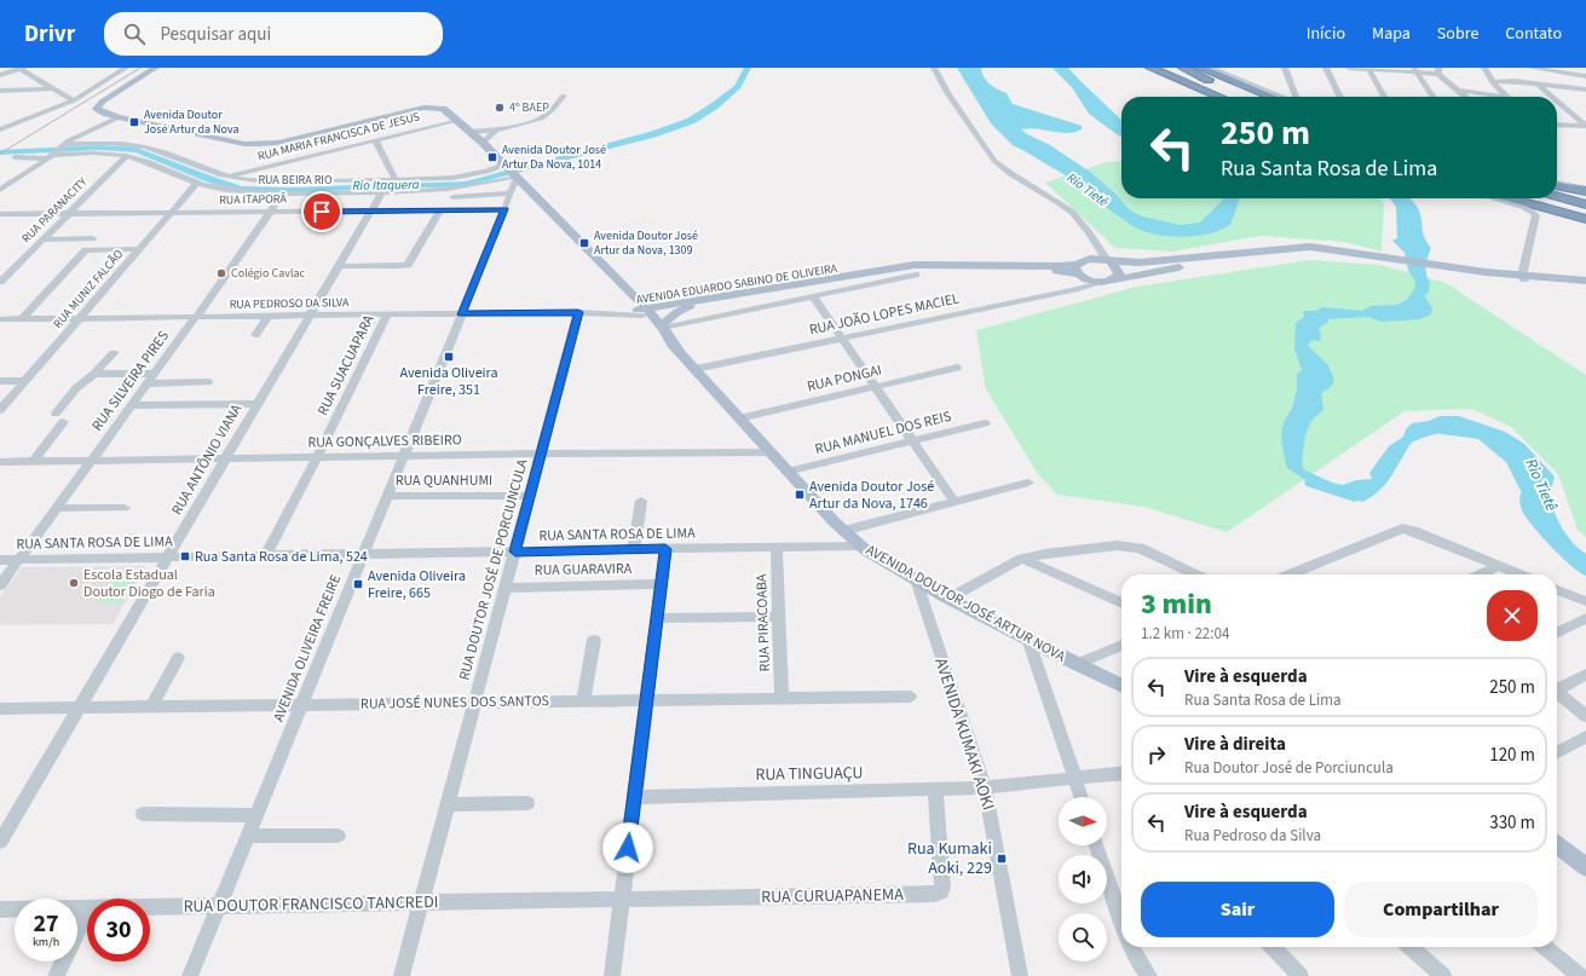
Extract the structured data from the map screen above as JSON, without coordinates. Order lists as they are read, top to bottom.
{
  "streets": {
    "main road": ["AVENIDA EDUARDO SABINO DE OLIVEIRA", "AVENIDA DOUTOR JOSÉ ARTUR NOVA"],
    "street": [
      "RUA MARIA FRANCISCA DE JESUS",
      "RUA BEIRA RIO",
      "RUA ITAPORÂ",
      "RUA PARANACITY",
      "RUA MUNIZ FALCÃO",
      "RUA PEDROSO DA SILVA",
      "RUA JOÃO LOPES MACIEL",
      "RUA SUACUAPARA",
      "RUA PONGAI",
      "RUA SILVEIRA PIRES",
      "RUA MANUEL DOS REIS",
      "RUA GONÇALVES RIBEIRO",
      "RUA ANTÔNIO VIANA",
      "RUA QUANHUMI",
      "RUA SANTA ROSA DE LIMA",
      "RUA DOUTOR JOSÉ DE PORCIUNCULA",
      "RUA GUARAVIRA",
      "RUA PIRACOABA",
      "AVENIDA OLIVEIRA FREIRE",
      "RUA JOSÉ NUNES DOS SANTOS",
      "AVENIDA KUMAKI AOKI",
      "RUA TINGUAÇU",
      "RUA CURUAPANEMA",
      "RUA DOUTOR FRANCISCO TANCREDI"
    ]
  },
  "crossings": [
    ["RUA MARIA FRANCISCA DE JESUS", "AVENIDA DOUTOR JOSÉ ARTUR NOVA"],
    ["RUA BEIRA RIO", "RUA PARANACITY"],
    ["RUA BEIRA RIO", "RUA MUNIZ FALCÃO"],
    ["RUA BEIRA RIO", "RUA SILVEIRA PIRES"],
    ["RUA BEIRA RIO", "RUA ANTÔNIO VIANA"],
    ["RUA BEIRA RIO", "AVENIDA DOUTOR JOSÉ ARTUR NOVA"],
    ["RUA BEIRA RIO", "AVENIDA OLIVEIRA FREIRE"],
    ["RUA ITAPORÂ", "RUA PARANACITY"],
    ["RUA ITAPORÂ", "RUA MUNIZ FALCÃO"],
    ["RUA ITAPORÂ", "RUA SILVEIRA PIRES"],
    ["RUA ITAPORÂ", "RUA ANTÔNIO VIANA"],
    ["RUA ITAPORÂ", "AVENIDA OLIVEIRA FREIRE"],
    ["AVENIDA EDUARDO SABINO DE OLIVEIRA", "RUA PEDROSO DA SILVA"],
    ["AVENIDA EDUARDO SABINO DE OLIVEIRA", "RUA JOÃO LOPES MACIEL"],
    ["AVENIDA EDUARDO SABINO DE OLIVEIRA", "RUA DOUTOR JOSÉ DE PORCIUNCULA"],
    ["AVENIDA EDUARDO SABINO DE OLIVEIRA", "AVENIDA DOUTOR JOSÉ ARTUR NOVA"],
    ["RUA MUNIZ FALCÃO", "RUA PEDROSO DA SILVA"],
    ["RUA PEDROSO DA SILVA", "RUA SUACUAPARA"],
    ["RUA PEDROSO DA SILVA", "RUA SILVEIRA PIRES"],
    ["RUA PEDROSO DA SILVA", "RUA ANTÔNIO VIANA"],
    ["RUA PEDROSO DA SILVA", "RUA DOUTOR JOSÉ DE PORCIUNCULA"],
    ["RUA PEDROSO DA SILVA", "AVENIDA OLIVEIRA FREIRE"],
    ["RUA JOÃO LOPES MACIEL", "AVENIDA DOUTOR JOSÉ ARTUR NOVA"],
    ["RUA SUACUAPARA", "RUA GONÇALVES RIBEIRO"],
    ["RUA SUACUAPARA", "RUA SANTA ROSA DE LIMA"],
    ["RUA PONGAI", "AVENIDA DOUTOR JOSÉ ARTUR NOVA"],
    ["RUA SILVEIRA PIRES", "RUA GONÇALVES RIBEIRO"],
    ["RUA SILVEIRA PIRES", "RUA SANTA ROSA DE LIMA"],
    ["RUA MANUEL DOS REIS", "AVENIDA DOUTOR JOSÉ ARTUR NOVA"],
    ["RUA GONÇALVES RIBEIRO", "RUA ANTÔNIO VIANA"],
    ["RUA GONÇALVES RIBEIRO", "RUA DOUTOR JOSÉ DE PORCIUNCULA"],
    ["RUA GONÇALVES RIBEIRO", "AVENIDA DOUTOR JOSÉ ARTUR NOVA"],
    ["RUA GONÇALVES RIBEIRO", "AVENIDA OLIVEIRA FREIRE"],
    ["RUA ANTÔNIO VIANA", "RUA SANTA ROSA DE LIMA"],
    ["RUA ANTÔNIO VIANA", "RUA JOSÉ NUNES DOS SANTOS"],
    ["RUA QUANHUMI", "RUA DOUTOR JOSÉ DE PORCIUNCULA"],
    ["RUA QUANHUMI", "AVENIDA OLIVEIRA FREIRE"],
    ["RUA SANTA ROSA DE LIMA", "RUA DOUTOR JOSÉ DE PORCIUNCULA"],
    ["RUA SANTA ROSA DE LIMA", "AVENIDA DOUTOR JOSÉ ARTUR NOVA"],
    ["RUA SANTA ROSA DE LIMA", "RUA PIRACOABA"],
    ["RUA SANTA ROSA DE LIMA", "AVENIDA OLIVEIRA FREIRE"],
    ["RUA DOUTOR JOSÉ DE PORCIUNCULA", "RUA GUARAVIRA"],
    ["RUA DOUTOR JOSÉ DE PORCIUNCULA", "RUA JOSÉ NUNES DOS SANTOS"],
    ["RUA DOUTOR JOSÉ DE PORCIUNCULA", "RUA DOUTOR FRANCISCO TANCREDI"],
    ["AVENIDA DOUTOR JOSÉ ARTUR NOVA", "AVENIDA OLIVEIRA FREIRE"],
    ["AVENIDA DOUTOR JOSÉ ARTUR NOVA", "AVENIDA KUMAKI AOKI"],
    ["RUA PIRACOABA", "RUA JOSÉ NUNES DOS SANTOS"],
    ["AVENIDA OLIVEIRA FREIRE", "RUA JOSÉ NUNES DOS SANTOS"],
    ["AVENIDA OLIVEIRA FREIRE", "RUA DOUTOR FRANCISCO TANCREDI"],
    ["AVENIDA KUMAKI AOKI", "RUA TINGUAÇU"],
    ["RUA TINGUAÇU", "RUA CURUAPANEMA"],
    ["RUA CURUAPANEMA", "RUA DOUTOR FRANCISCO TANCREDI"]
  ],
  "water": ["Rio Itaquera", "Rio Tietê"],
  "places": {
    "other": ["4º BAEP", "Colégio Cavlac", "Escola Estadual Doutor Diogo de Faria"],
    "transit": [
      "Avenida Doutor José Artur da Nova",
      "Avenida Doutor José Artur Da Nova, 1014",
      "Avenida Doutor José Artur da Nova, 1309",
      "Avenida Oliveira Freire, 351",
      "Avenida Doutor José Artur da Nova, 1746",
      "Rua Santa Rosa de Lima, 524",
      "Avenida Oliveira Freire, 665",
      "Rua Kumaki Aoki, 229"
    ]
  },
  "north": "right",
  "page": {
    "header": "Drivr",
    "search": "Pesquisar aqui",
    "nav": [
      "Início",
      "Mapa",
      "Sobre",
      "Contato"
    ],
    "turn": ["250 m", "Rua Santa Rosa de Lima"],
    "heading": ["3 min", "1.2 km · 22:04"],
    "list": [
      {
        "name": "Vire à esquerda",
        "note": "Rua Santa Rosa de Lima",
        "value": "250 m"
      },
      {
        "name": "Vire à direita",
        "note": "Rua Doutor José de Porciuncula",
        "value": "120 m"
      },
      {
        "name": "Vire à esquerda",
        "note": "Rua Pedroso da Silva",
        "value": "330 m"
      }
    ],
    "buttons": ["Sair", "Compartilhar"],
    "speed": "27 km/h",
    "limit": "30"
  }
}
